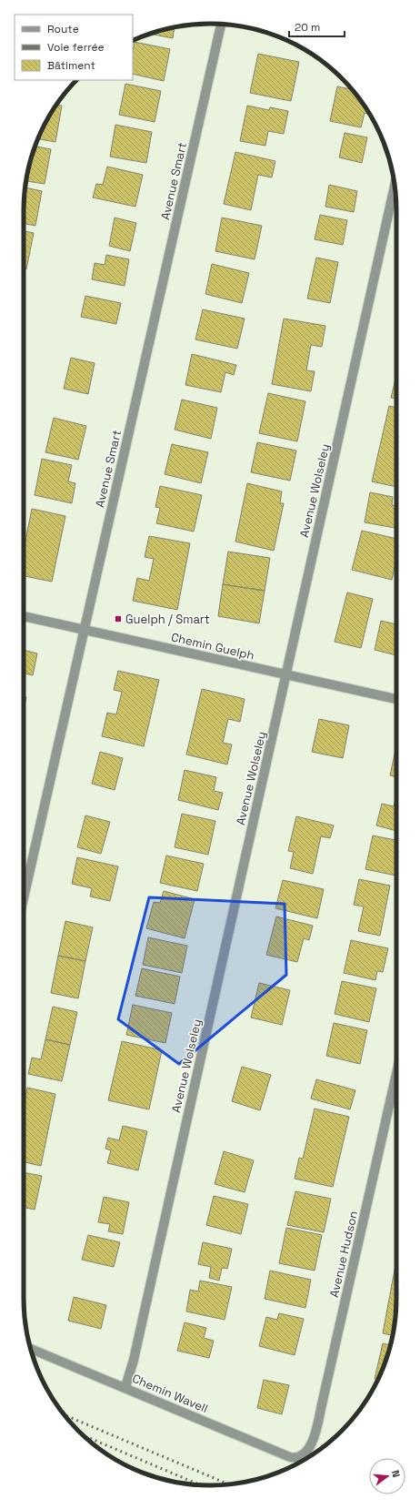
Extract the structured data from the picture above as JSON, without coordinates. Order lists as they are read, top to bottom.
{
  "streets": {
    "street": [
      "Avenue Smart",
      "Avenue Wolseley",
      "Chemin Guelph",
      "Avenue Hudson",
      "Chemin Wavell"
    ]
  },
  "crossings": [
    ["Avenue Smart", "Chemin Guelph"],
    ["Avenue Wolseley", "Chemin Guelph"],
    ["Avenue Wolseley", "Chemin Wavell"],
    ["Avenue Hudson", "Chemin Wavell"]
  ],
  "places": {
    "transit": ["Guelph / Smart"]
  },
  "legend": ["Route", "Voie ferrée", "Bâtiment"],
  "scale_bar": "20 m",
  "north": "right"
}
